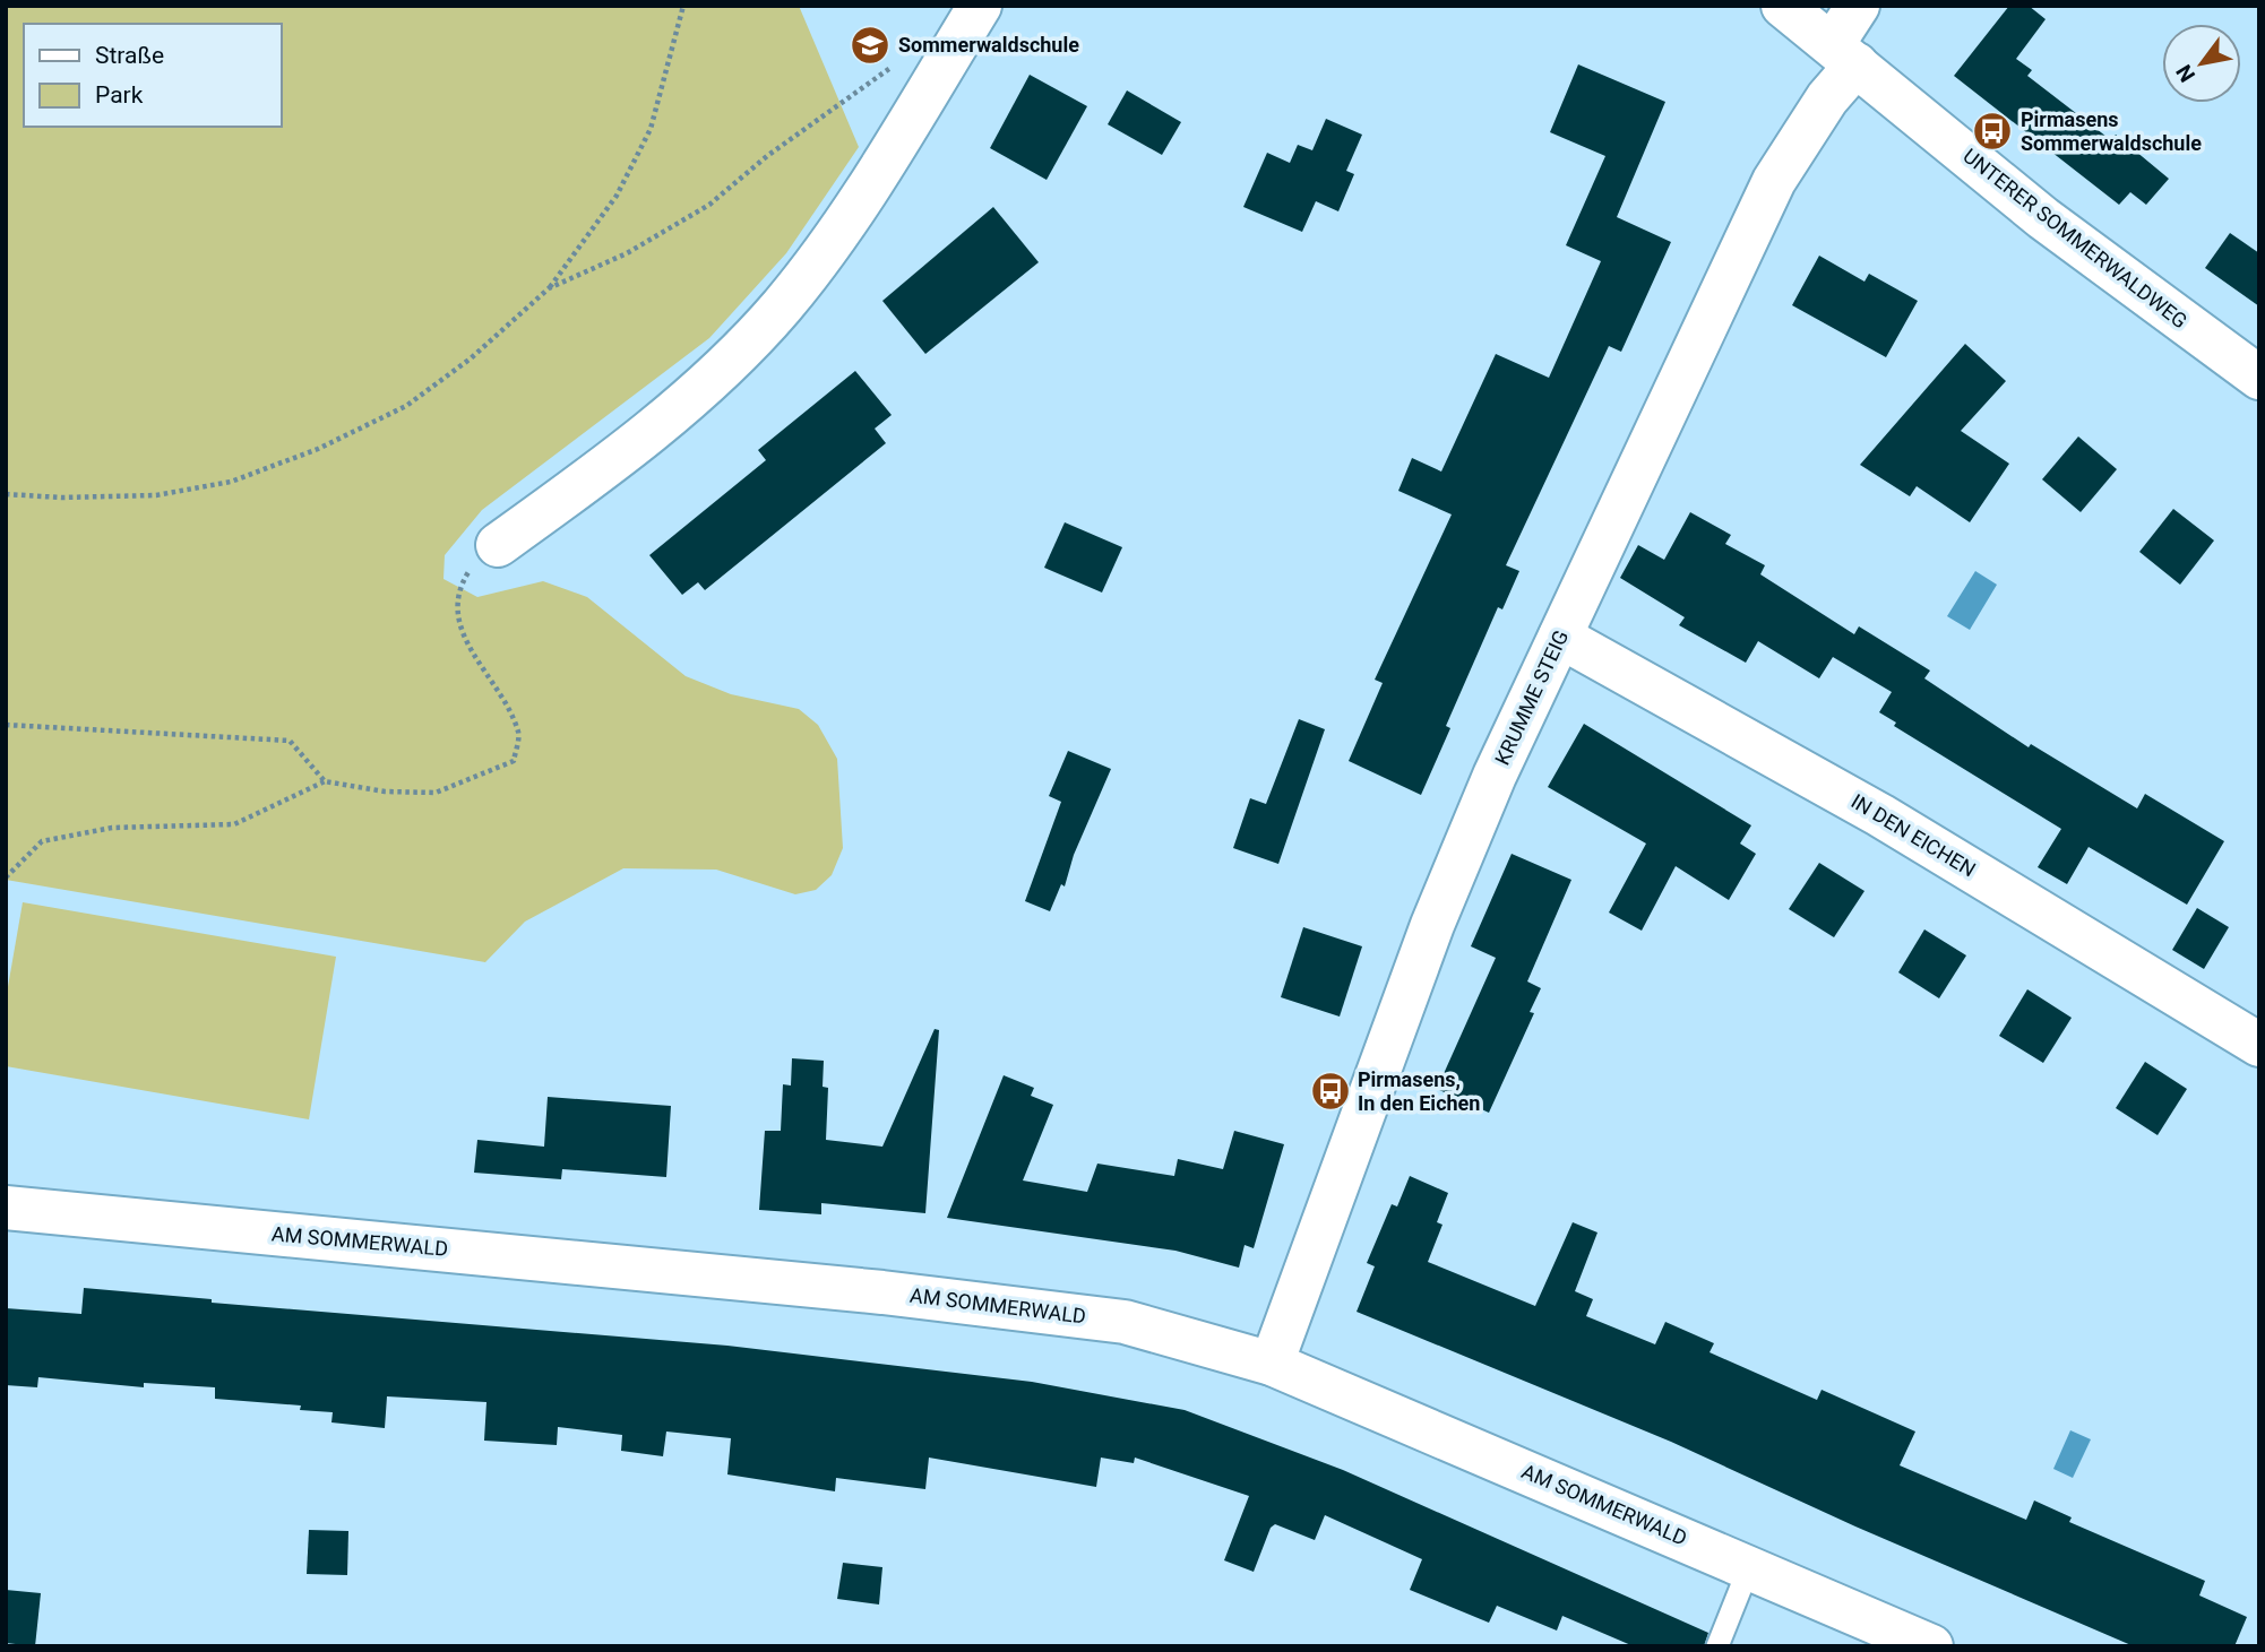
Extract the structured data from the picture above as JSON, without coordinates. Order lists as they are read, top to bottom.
{
  "streets": {
    "street": [
      "UNTERER SOMMERWALDWEG",
      "KRUMME STEIG",
      "IN DEN EICHEN",
      "AM SOMMERWALD"
    ]
  },
  "crossings": [
    ["UNTERER SOMMERWALDWEG", "KRUMME STEIG"],
    ["KRUMME STEIG", "IN DEN EICHEN"],
    ["KRUMME STEIG", "AM SOMMERWALD"]
  ],
  "places": {
    "school or university": ["Sommerwaldschule"],
    "bus stop": ["Pirmasens Sommerwaldschule", "Pirmasens, In den Eichen"]
  },
  "legend": ["Straße", "Park"],
  "north": "bottom left"
}
